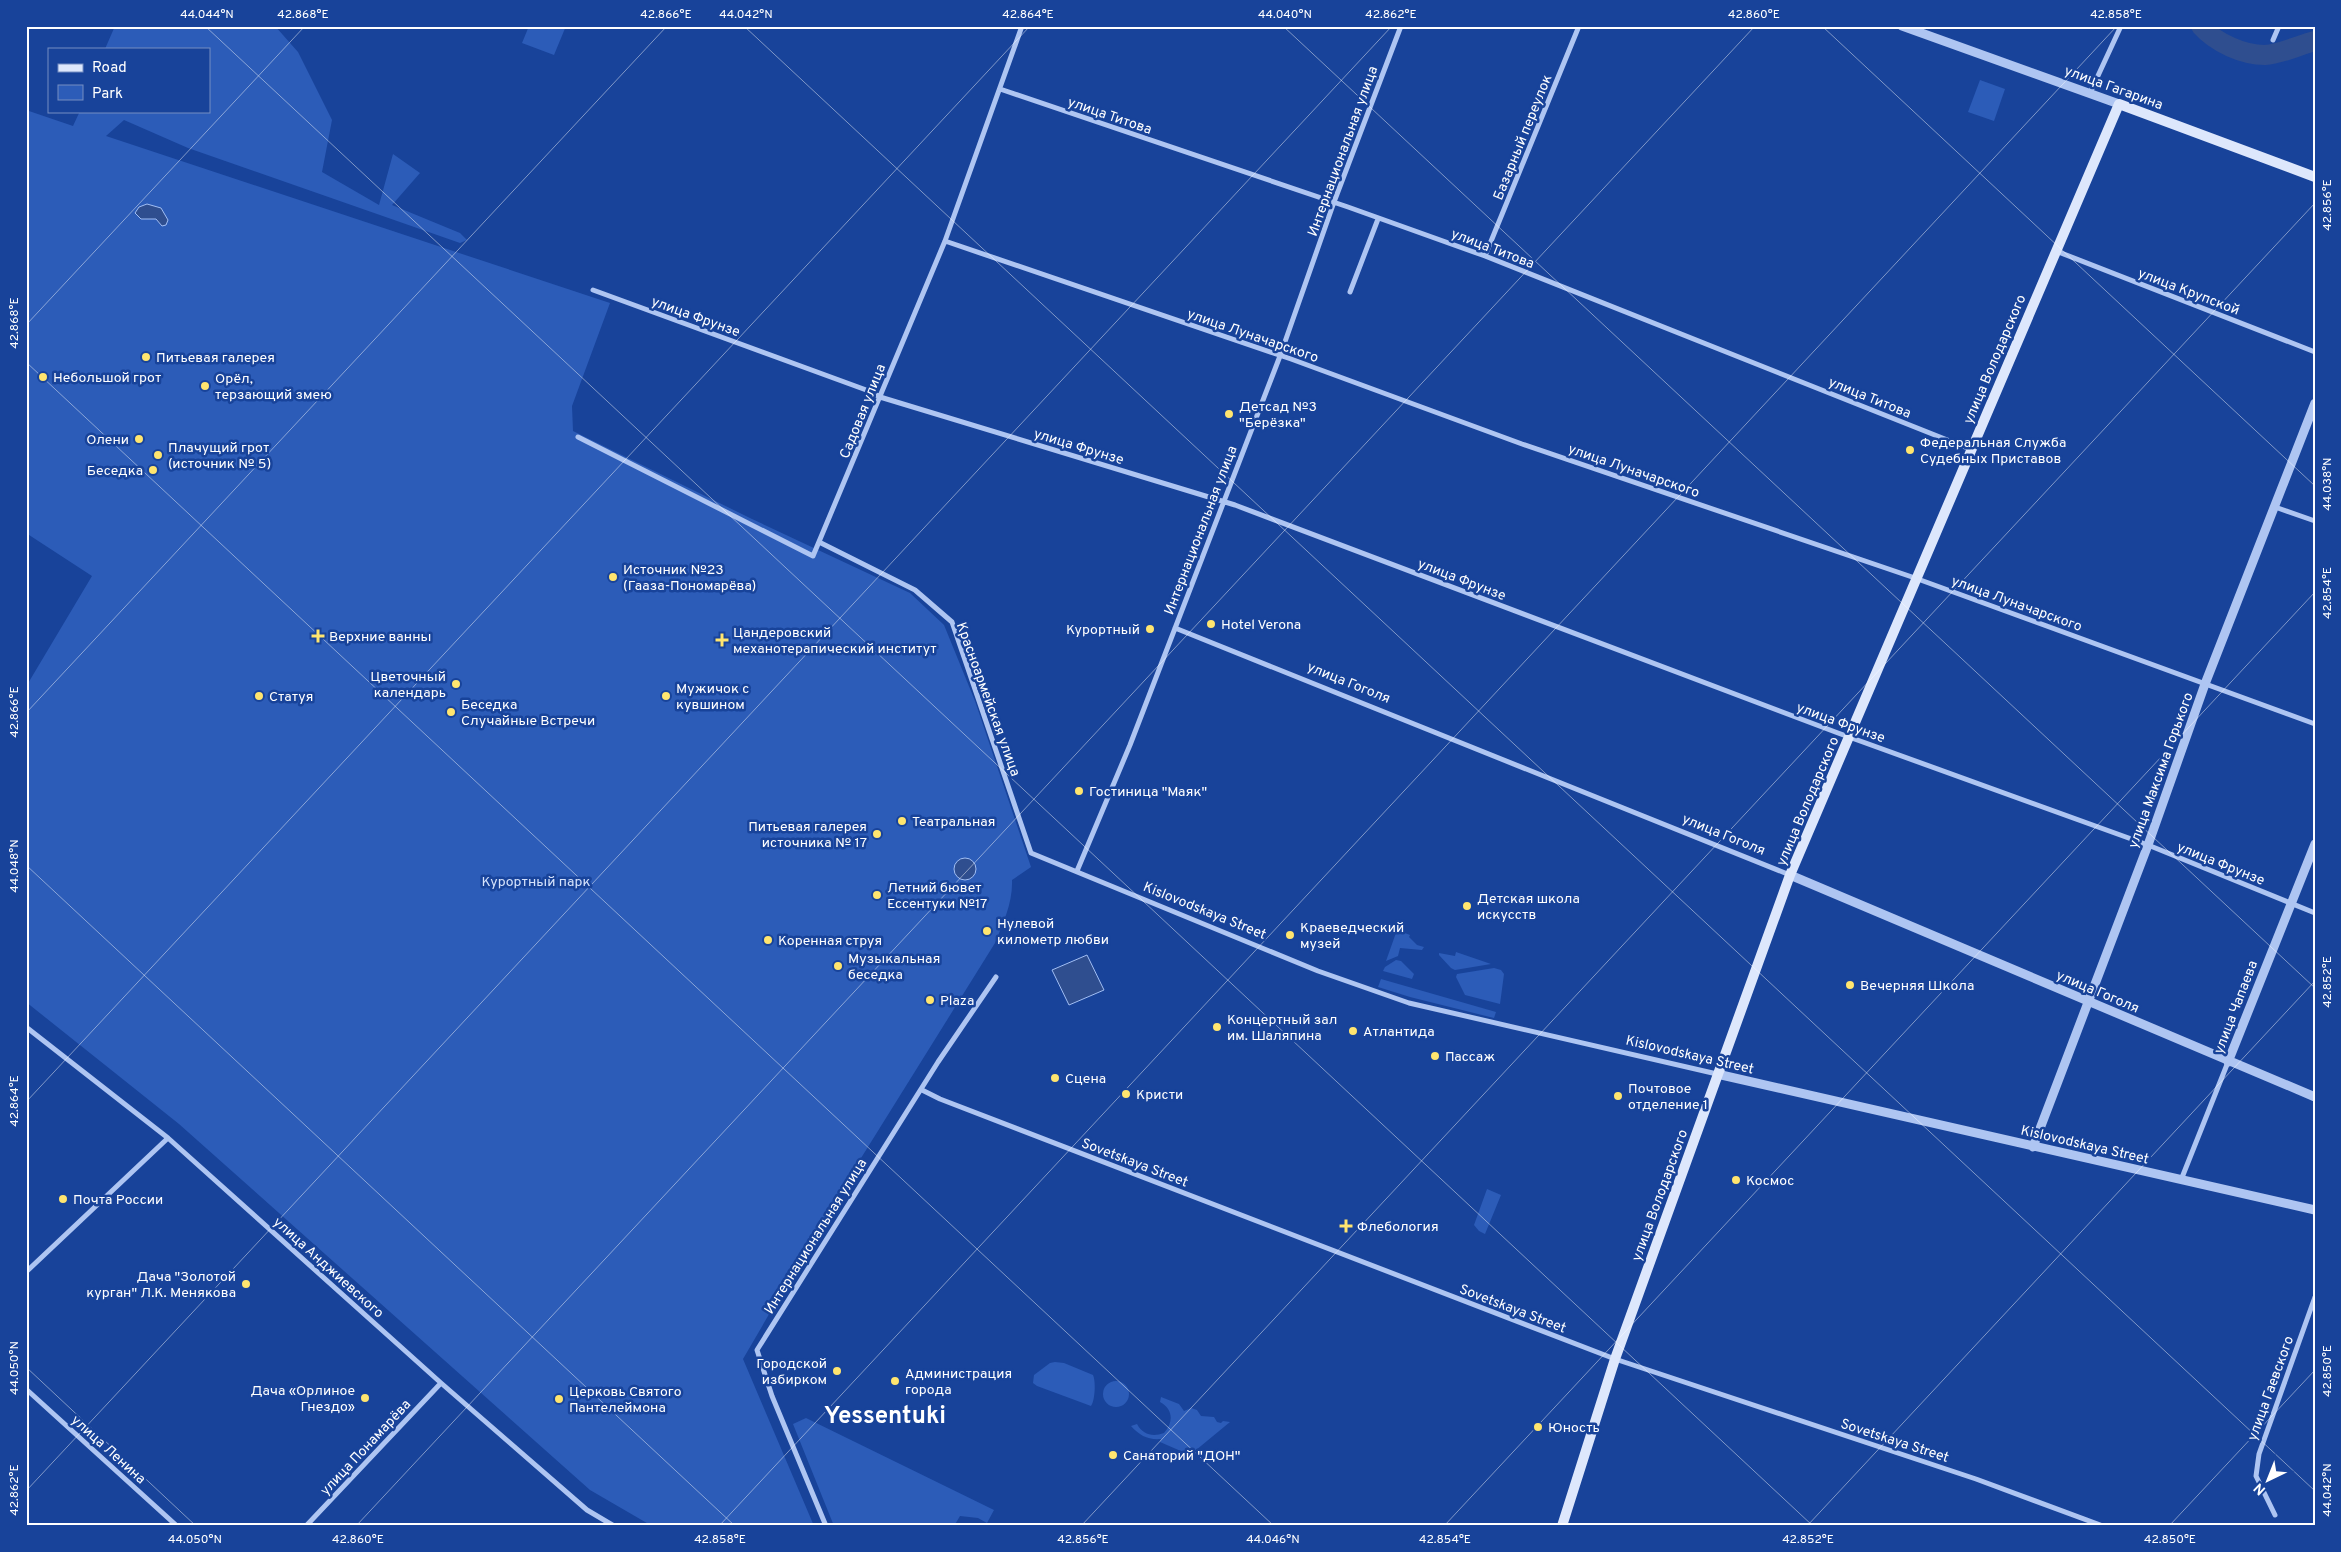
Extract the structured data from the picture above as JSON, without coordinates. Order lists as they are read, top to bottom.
{
  "streets": {
    "main road": ["улица Гагарина", "улица Володарского"],
    "street": [
      "улица Титова",
      "Базарный переулок",
      "Интернациональная улица",
      "улица Крупской",
      "улица Фрунзе",
      "улица Луначарского",
      "Садовая улица",
      "улица Гоголя",
      "Красноармейская улица",
      "улица Максима Горького",
      "Kislovodskaya Street",
      "улица Чапаева",
      "Sovetskaya Street",
      "улица Анджиевского",
      "улица Гаевского",
      "улица Понамарёва",
      "улица Ленина"
    ]
  },
  "crossings": [
    ["улица Гагарина", "улица Володарского"],
    ["улица Титова", "Базарный переулок"],
    ["улица Титова", "Интернациональная улица"],
    ["улица Титова", "улица Володарского"],
    ["улица Титова", "Садовая улица"],
    ["Интернациональная улица", "улица Фрунзе"],
    ["Интернациональная улица", "улица Луначарского"],
    ["Интернациональная улица", "улица Гоголя"],
    ["Интернациональная улица", "Красноармейская улица"],
    ["Интернациональная улица", "Kislovodskaya Street"],
    ["Интернациональная улица", "Sovetskaya Street"],
    ["улица Крупской", "улица Володарского"],
    ["улица Фрунзе", "улица Володарского"],
    ["улица Фрунзе", "Садовая улица"],
    ["улица Фрунзе", "улица Максима Горького"],
    ["улица Фрунзе", "улица Чапаева"],
    ["улица Луначарского", "улица Володарского"],
    ["улица Луначарского", "Садовая улица"],
    ["улица Луначарского", "улица Максима Горького"],
    ["улица Володарского", "улица Гоголя"],
    ["улица Володарского", "Kislovodskaya Street"],
    ["улица Володарского", "Sovetskaya Street"],
    ["Садовая улица", "Красноармейская улица"],
    ["улица Гоголя", "улица Максима Горького"],
    ["улица Гоголя", "улица Чапаева"],
    ["Красноармейская улица", "Kislovodskaya Street"],
    ["улица Максима Горького", "Kislovodskaya Street"],
    ["Kislovodskaya Street", "улица Чапаева"],
    ["улица Анджиевского", "улица Понамарёва"]
  ],
  "districts": ["Yessentuki"],
  "parks": ["Курортный парк"],
  "places": {
    "other": [
      "Питьевая галерея",
      "Небольшой грот",
      "Орёл, терзающий змею",
      "Детсад №3 \"Берёзка\"",
      "Олени",
      "Федеральная Служба Судебных Приставов",
      "Плачущий грот (источник № 5)",
      "Беседка",
      "Источник №23 (Гааза-Пономарёва)",
      "Hotel Verona",
      "Курортный",
      "Цветочный календарь",
      "Статуя",
      "Мужичок с кувшином",
      "Беседка Случайные Встречи",
      "Гостиница \"Маяк\"",
      "Театральная",
      "Питьевая галерея источника № 17",
      "Летний бювет Ессентуки №17",
      "Детская школа искусств",
      "Нулевой километр любви",
      "Краеведческий музей",
      "Коренная струя",
      "Музыкальная беседка",
      "Вечерняя Школа",
      "Plaza",
      "Концертный зал им. Шаляпина",
      "Атлантида",
      "Пассаж",
      "Сцена",
      "Кристи",
      "Почтовое отделение 1",
      "Космос",
      "Почта России",
      "Дача \"Золотой курган\" Л.К. Менякова",
      "Городской избирком",
      "Администрация города",
      "Дача «Орлиное Гнездо»",
      "Церковь Святого Пантелеймона",
      "Юность",
      "Санаторий \"ДОН\""
    ],
    "health": ["Верхние ванны", "Цандеровский механотерапический институт", "Флебология"]
  },
  "legend": ["Road", "Park"],
  "north": "bottom left",
  "coordinates": [
    "44.044°N",
    "42.868°E",
    "42.866°E",
    "44.042°N",
    "42.864°E",
    "44.040°N",
    "42.862°E",
    "42.860°E",
    "42.858°E",
    "42.856°E",
    "44.038°N",
    "42.854°E",
    "44.048°N",
    "42.852°E",
    "44.050°N",
    "42.850°E",
    "44.046°N"
  ]
}
